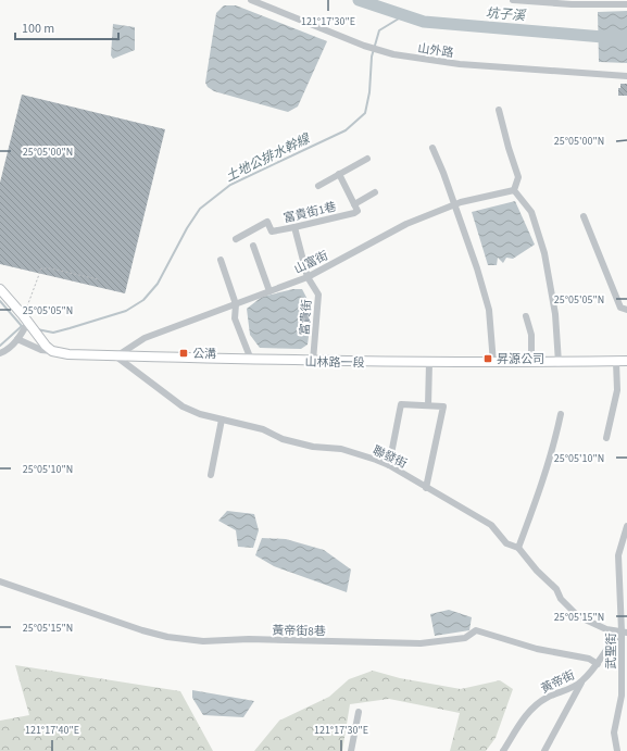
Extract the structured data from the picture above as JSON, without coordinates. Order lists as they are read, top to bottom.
{
  "streets": {
    "main road": ["山林路一段"],
    "street": [
      "山外路",
      "富貴街1巷",
      "山富街",
      "富貴街",
      "聯發街",
      "黃帝街8巷",
      "武聖街",
      "黃帝街"
    ]
  },
  "crossings": [
    ["富貴街1巷", "富貴街"],
    ["山富街", "富貴街"],
    ["山富街", "山林路一段"],
    ["山富街", "聯發街"],
    ["富貴街", "山林路一段"],
    ["山林路一段", "聯發街"],
    ["聯發街", "武聖街"],
    ["聯發街", "黃帝街"],
    ["黃帝街8巷", "黃帝街"],
    ["武聖街", "黃帝街"]
  ],
  "water": ["坑子溪", "土地公排水幹線"],
  "places": {
    "transit": ["公溝", "昇源公司"]
  },
  "scale_bar": "100 m",
  "coordinates": [
    "121°17'30\"E",
    "25°05'00\"N",
    "25°05'05\"N",
    "25°05'10\"N",
    "25°05'15\"N",
    "121°17'40\"E"
  ]
}
